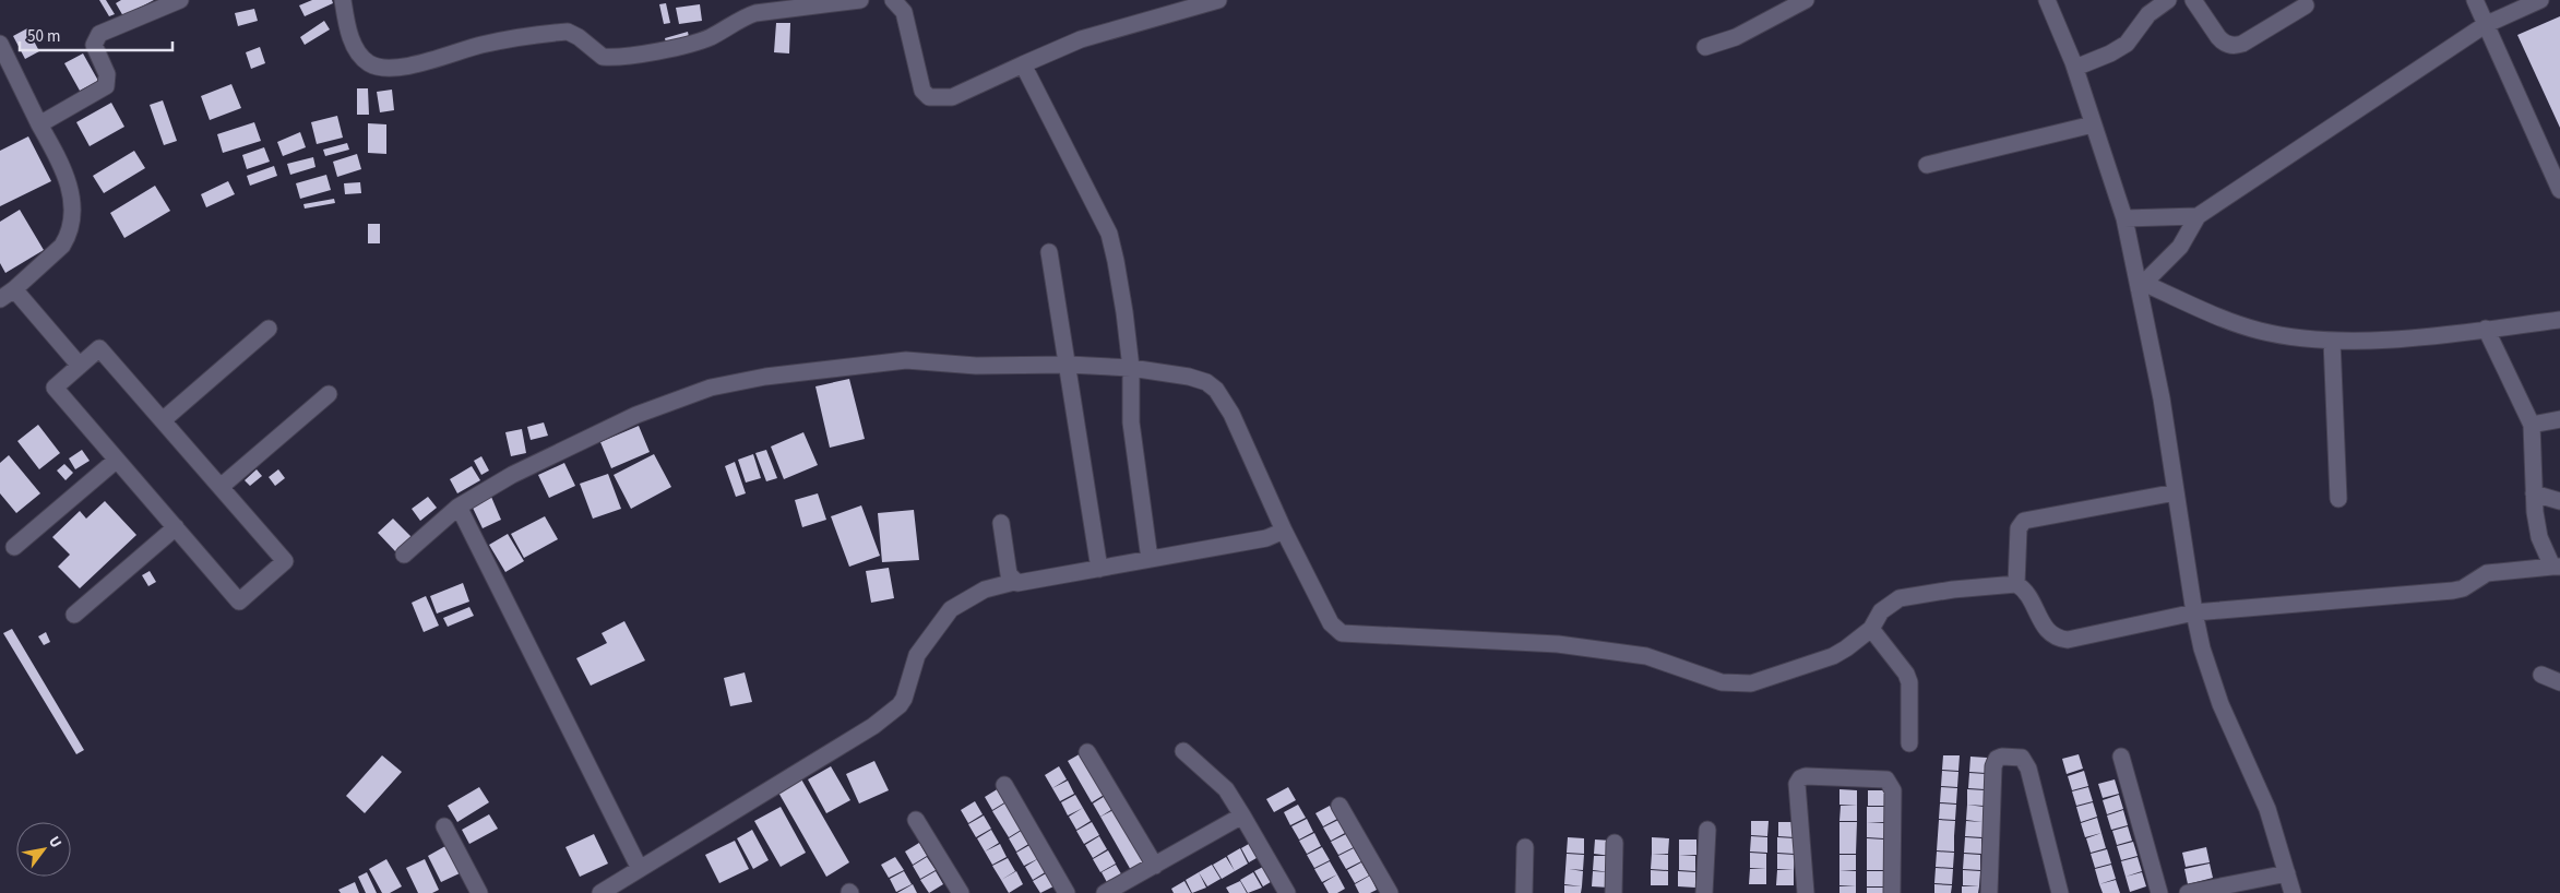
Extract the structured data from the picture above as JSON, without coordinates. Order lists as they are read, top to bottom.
{
  "scale_bar": "50 m",
  "north": "top right"
}
